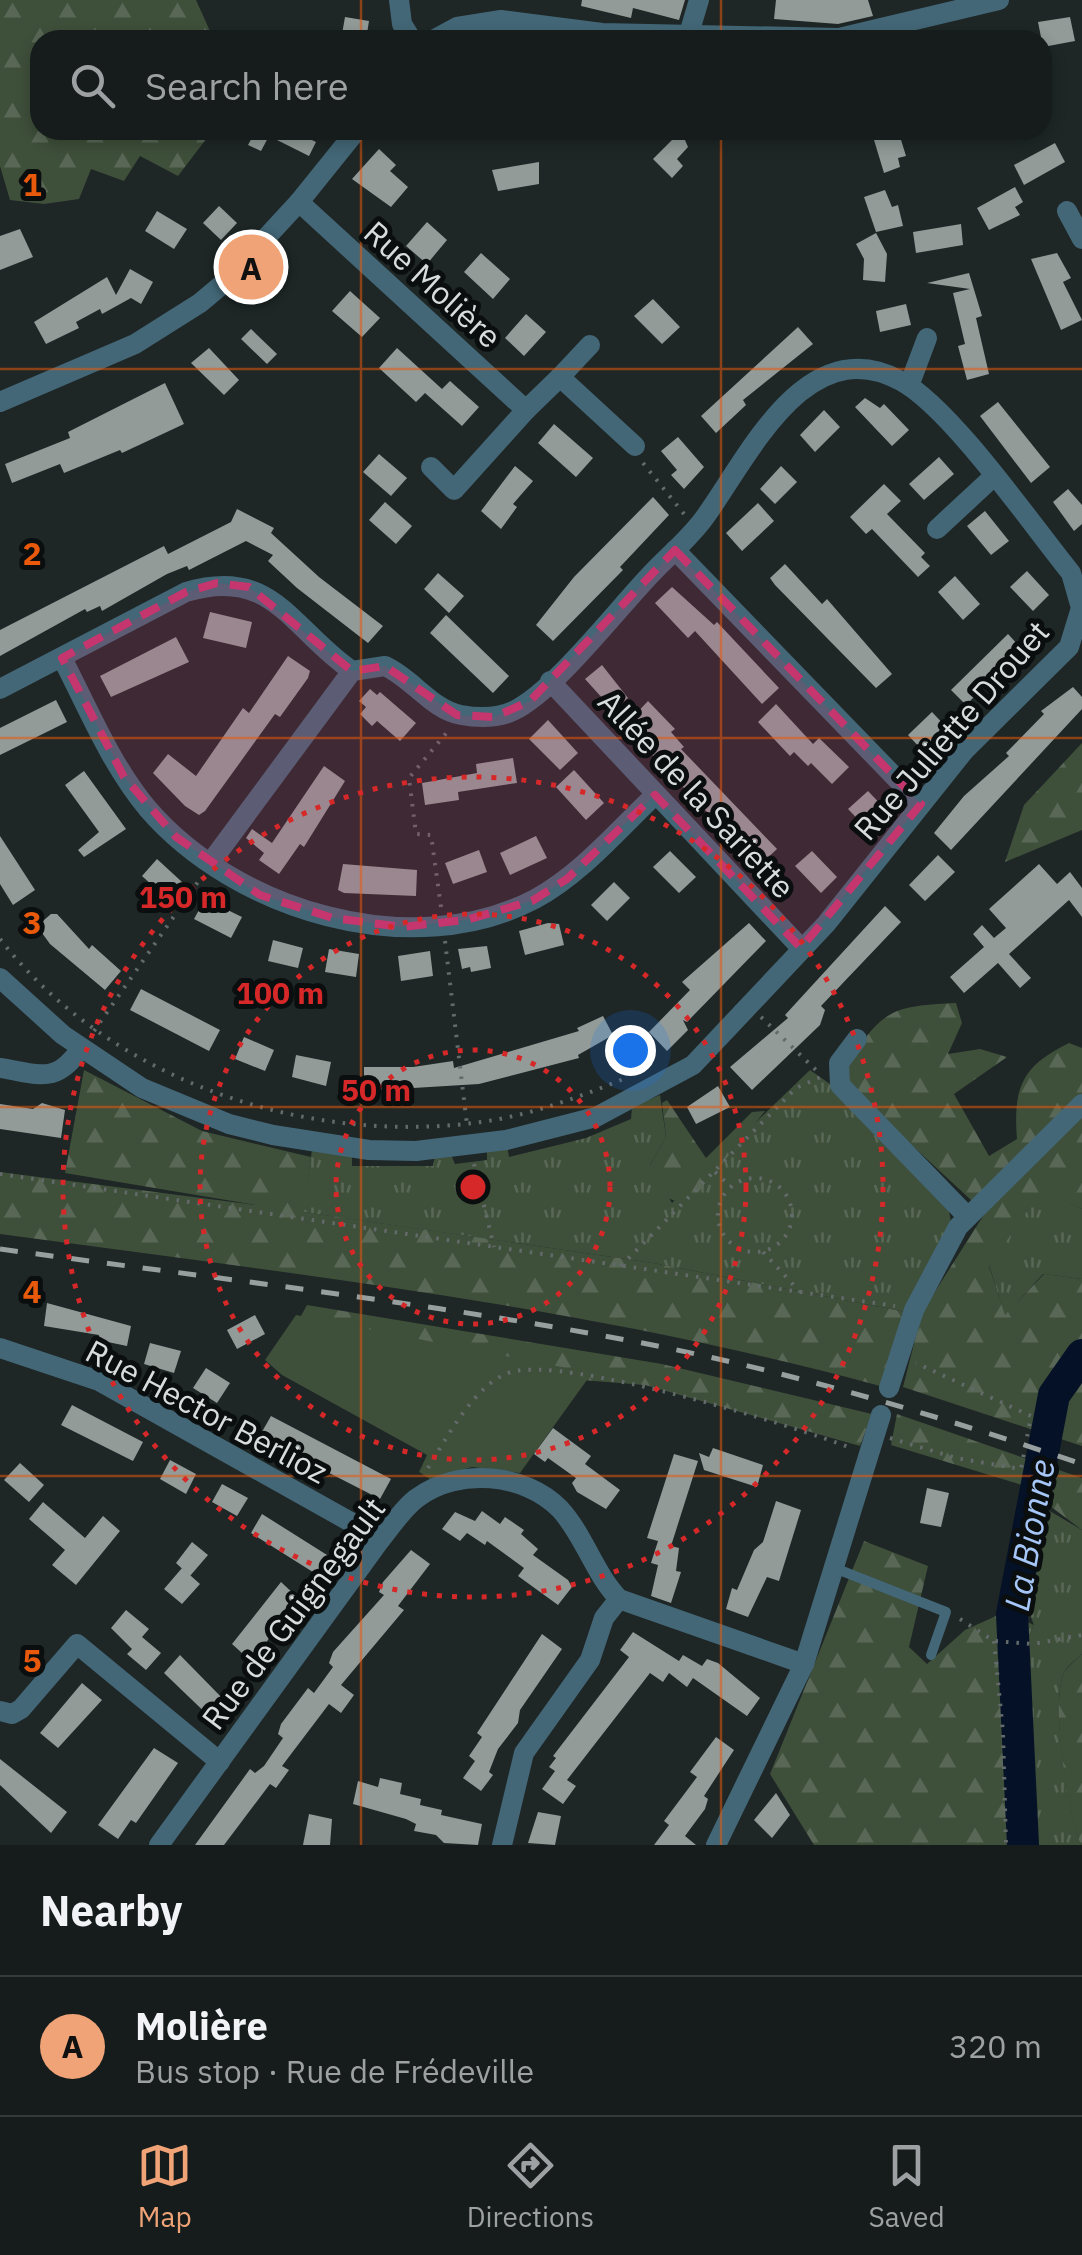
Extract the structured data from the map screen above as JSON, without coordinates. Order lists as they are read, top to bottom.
{
  "streets": {
    "street": [
      "Rue Molière",
      "Rue Juliette Drouet",
      "Allée de la Sariette",
      "Rue Hector Berlioz",
      "Rue de Guignegault"
    ]
  },
  "crossings": [
    ["Rue Juliette Drouet", "Allée de la Sariette"],
    ["Rue Hector Berlioz", "Rue de Guignegault"]
  ],
  "water": ["La Bionne"],
  "page": {
    "search": "Search here",
    "pins": "A",
    "heading": "Nearby",
    "list": [
      {
        "mark": "A",
        "name": "Molière",
        "note": "Bus stop · Rue de Frédeville",
        "value": "320 m"
      }
    ],
    "nav": ["Map", "Directions", "Saved"]
  },
  "grid": {
    "rows": [
      "1",
      "2",
      "3",
      "4",
      "5"
    ]
  },
  "rings": ["150 m", "100 m", "50 m"]
}
